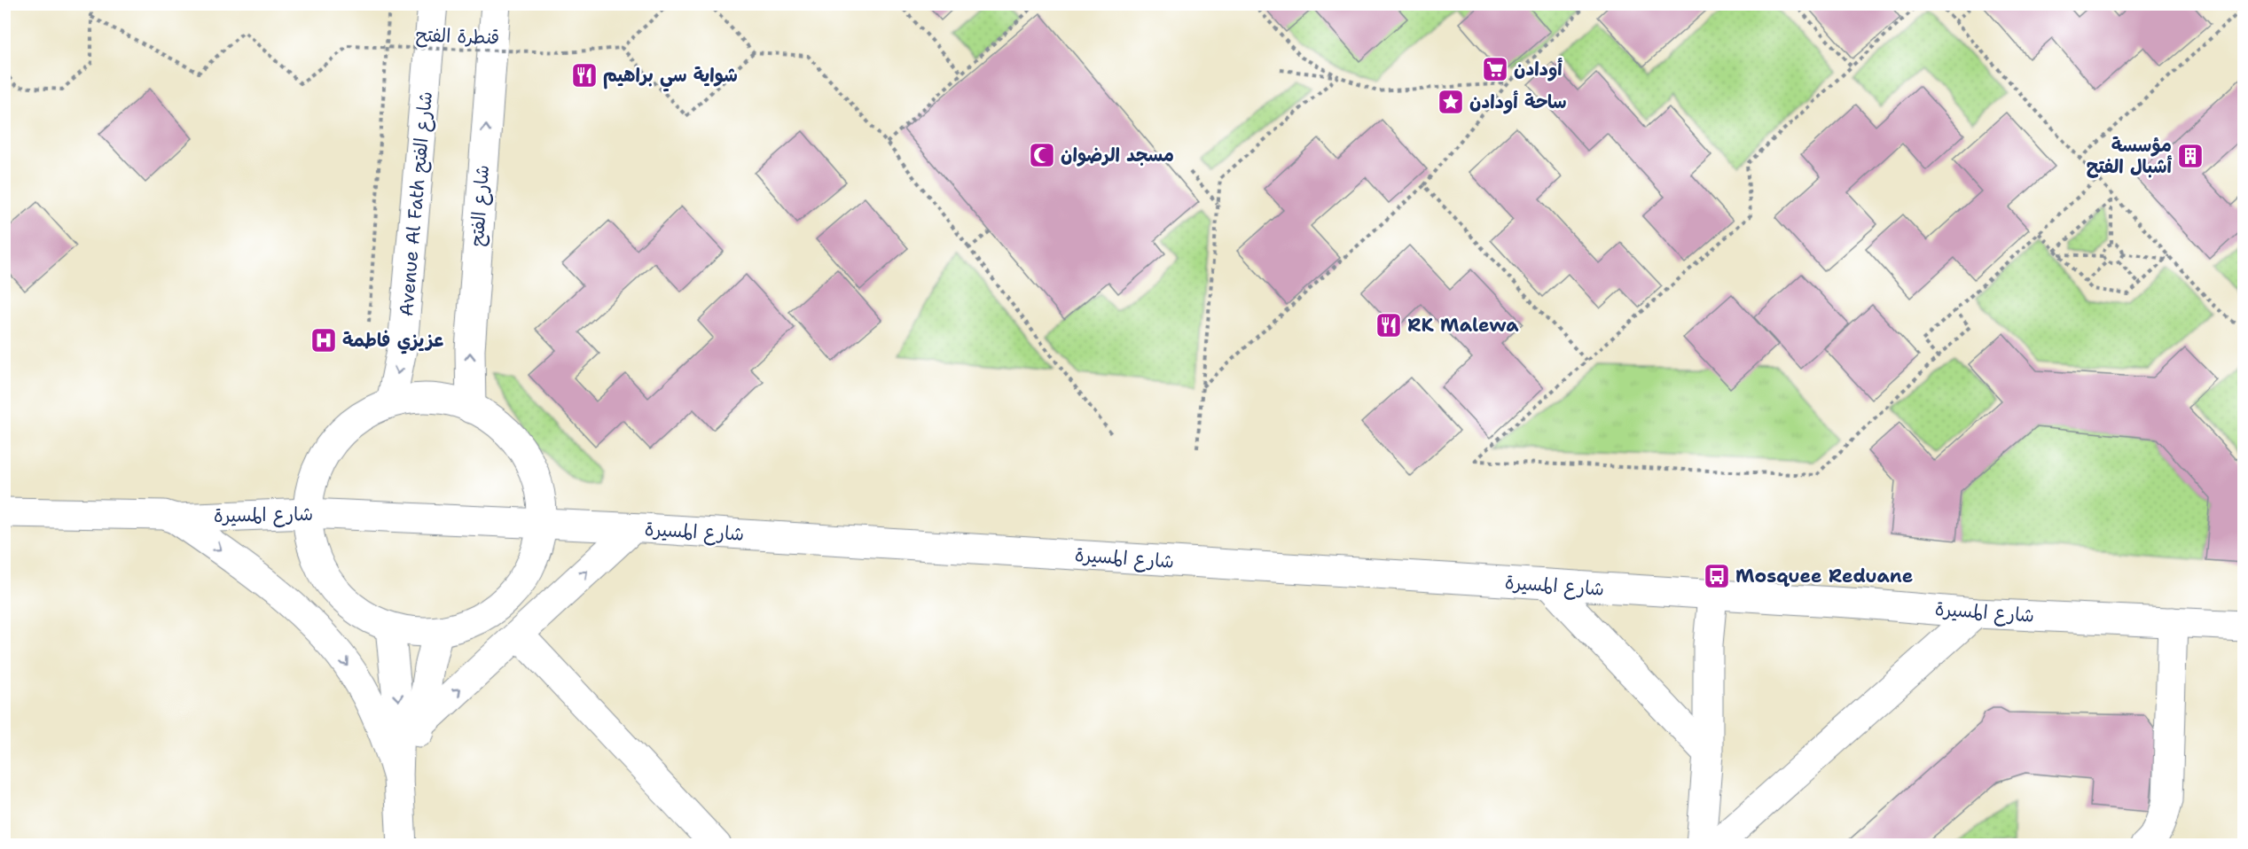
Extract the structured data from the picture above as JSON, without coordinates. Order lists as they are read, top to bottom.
{
  "streets": {
    "street": ["Avenue Al Fath شارع الفتح", "شارع الفتح", "شارع المسيرة"],
    "path": ["قنطرة الفتح"]
  },
  "one_way": ["Avenue Al Fath شارع الفتح", "شارع الفتح"],
  "places": {
    "supermarket": ["أودادن"],
    "restaurant": ["شواية سي براهيم", "RK Malewa"],
    "place": ["ساحة أودادن"],
    "mosque": ["مسجد الرضوان"],
    "building": ["مؤسسة أشبال الفتح"],
    "hospital": ["عزيزي فاطمة"],
    "bus stop": ["Mosquee Reduane"]
  }
}
